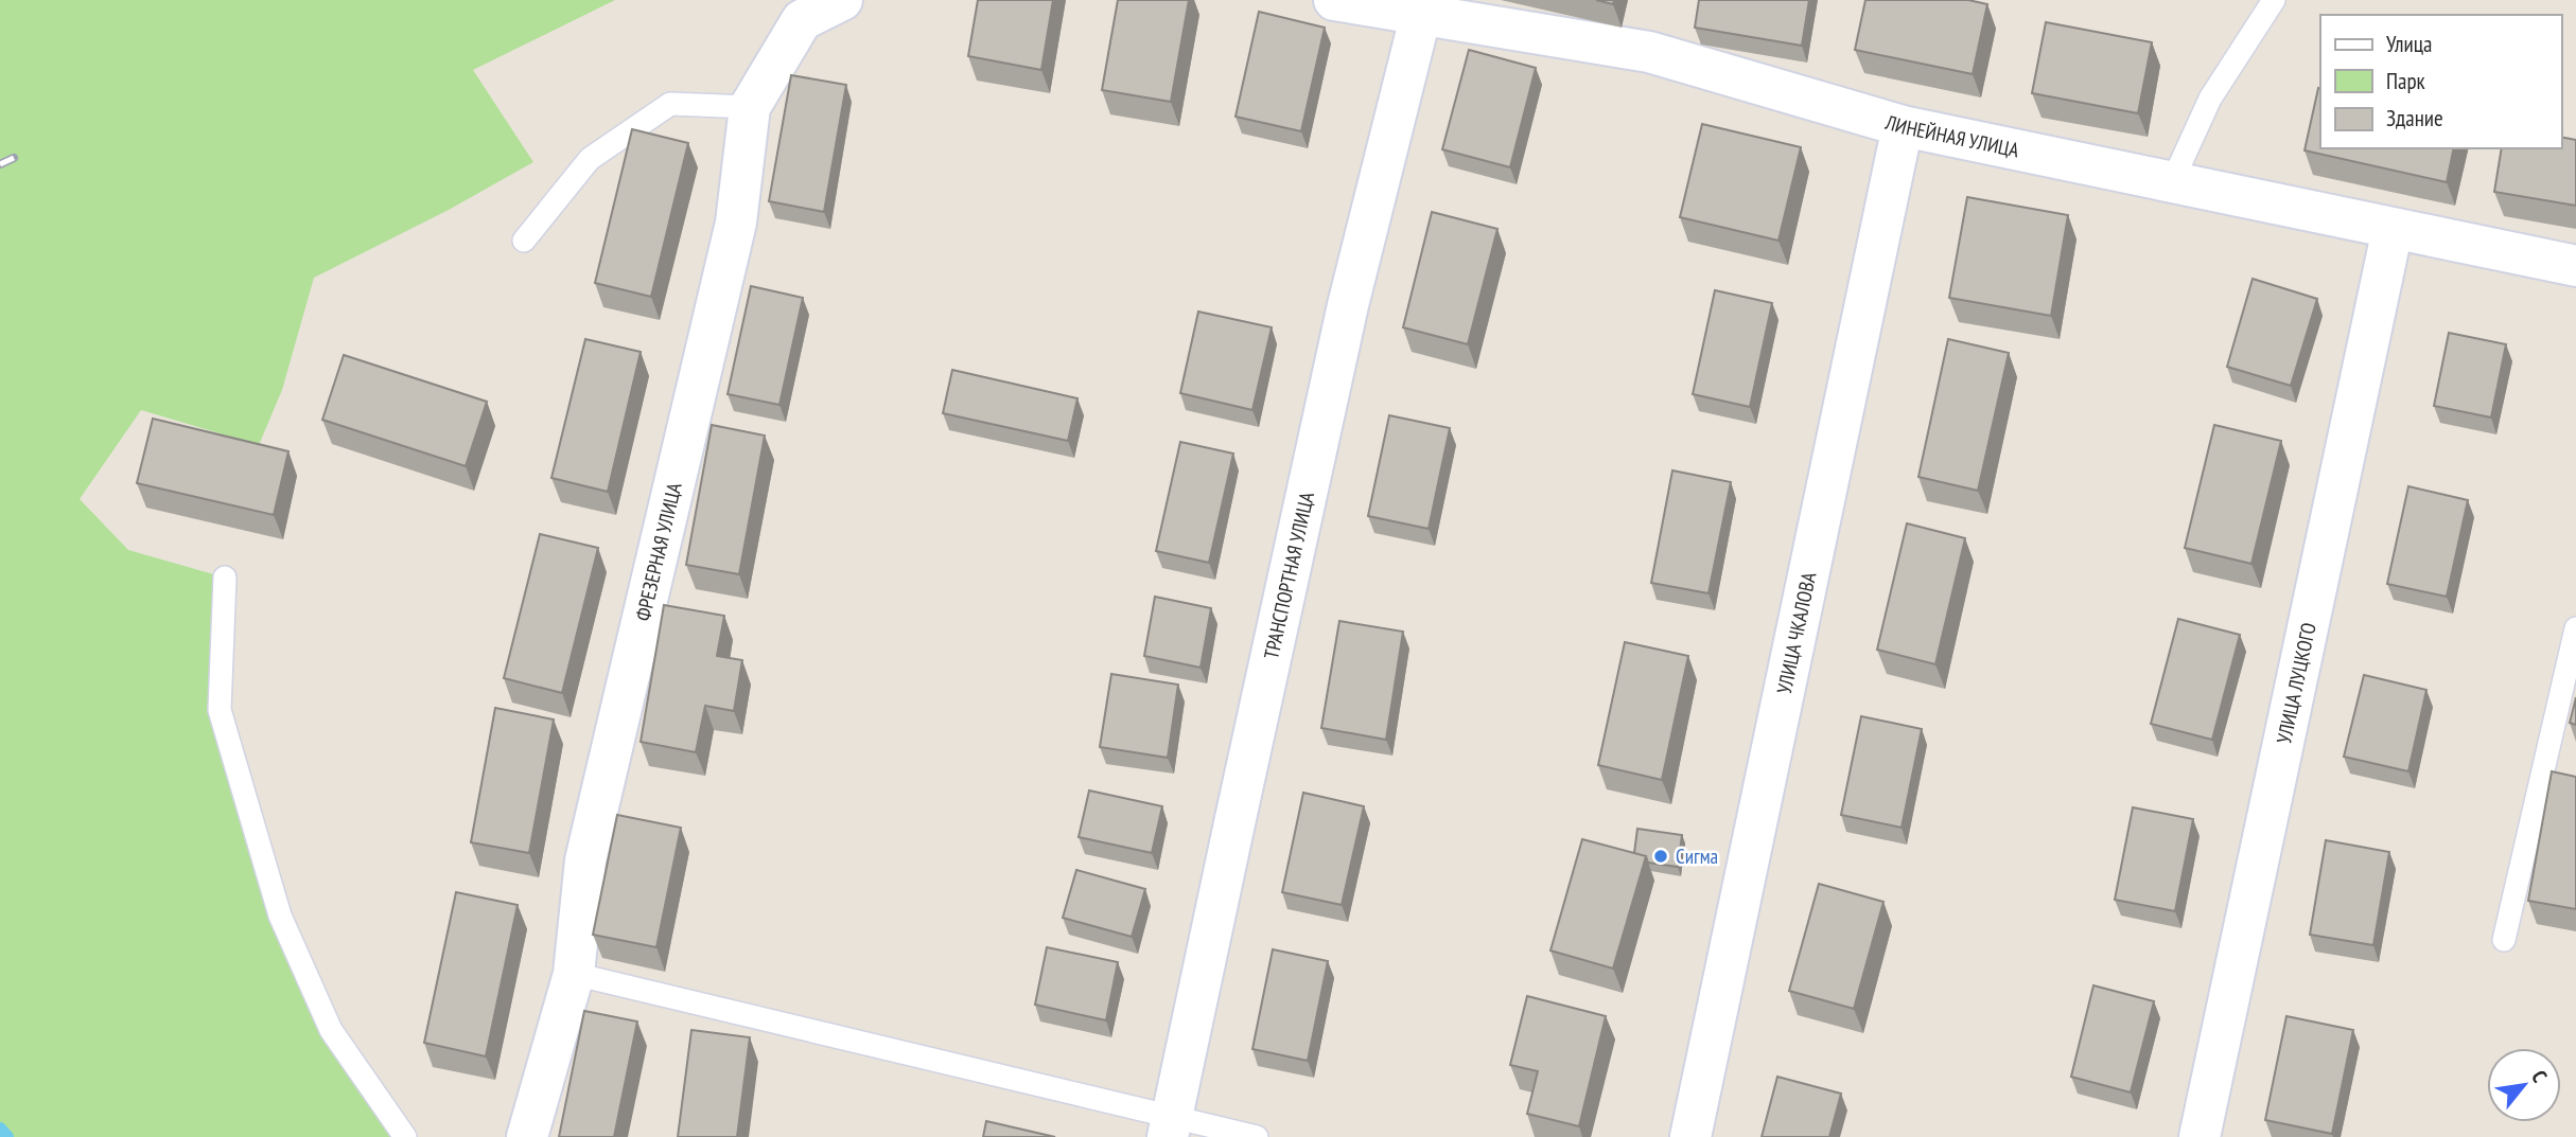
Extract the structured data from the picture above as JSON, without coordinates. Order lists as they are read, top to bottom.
{
  "streets": {
    "street": [
      "ЛИНЕЙНАЯ УЛИЦА",
      "ФРЕЗЕРНАЯ УЛИЦА",
      "ТРАНСПОРТНАЯ УЛИЦА",
      "УЛИЦА ЧКАЛОВА",
      "УЛИЦА ЛУЦКОГО"
    ]
  },
  "crossings": [
    ["ЛИНЕЙНАЯ УЛИЦА", "ТРАНСПОРТНАЯ УЛИЦА"],
    ["ЛИНЕЙНАЯ УЛИЦА", "УЛИЦА ЧКАЛОВА"],
    ["ЛИНЕЙНАЯ УЛИЦА", "УЛИЦА ЛУЦКОГО"]
  ],
  "places": ["Сигма"],
  "legend": ["Улица", "Парк", "Здание"],
  "north": "top right"
}
